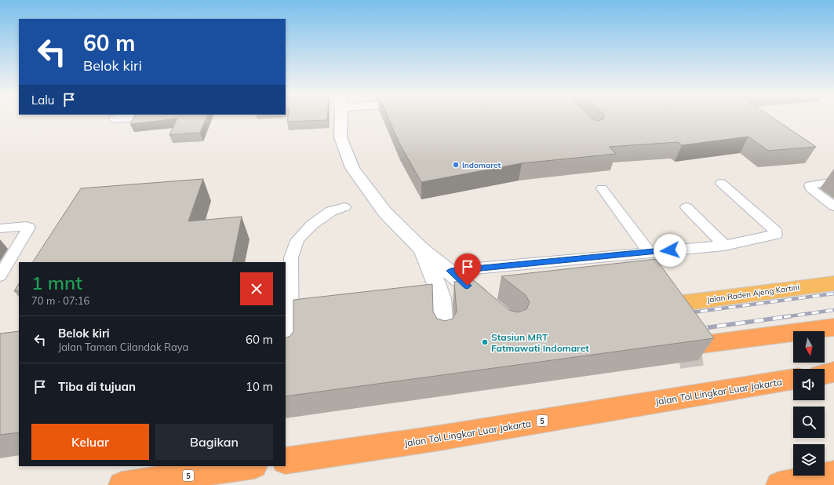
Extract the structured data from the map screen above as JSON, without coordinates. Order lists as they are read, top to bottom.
{
  "streets": {
    "highway": ["Jalan Raden Ajeng Kartini", "Jalan Tol Lingkar Luar Jakarta", "5"]
  },
  "places": ["Indomaret", "Stasiun MRT Fatmawati Indomaret"],
  "north": "bottom",
  "page": {
    "turn": ["60 m", "Belok kiri"],
    "then": "Lalu",
    "heading": ["1 mnt", "70 m · 07:16"],
    "list": [
      {
        "name": "Belok kiri",
        "note": "Jalan Taman Cilandak Raya",
        "value": "60 m"
      },
      {
        "name": "Tiba di tujuan",
        "value": "10 m"
      }
    ],
    "buttons": ["Keluar", "Bagikan"]
  }
}
